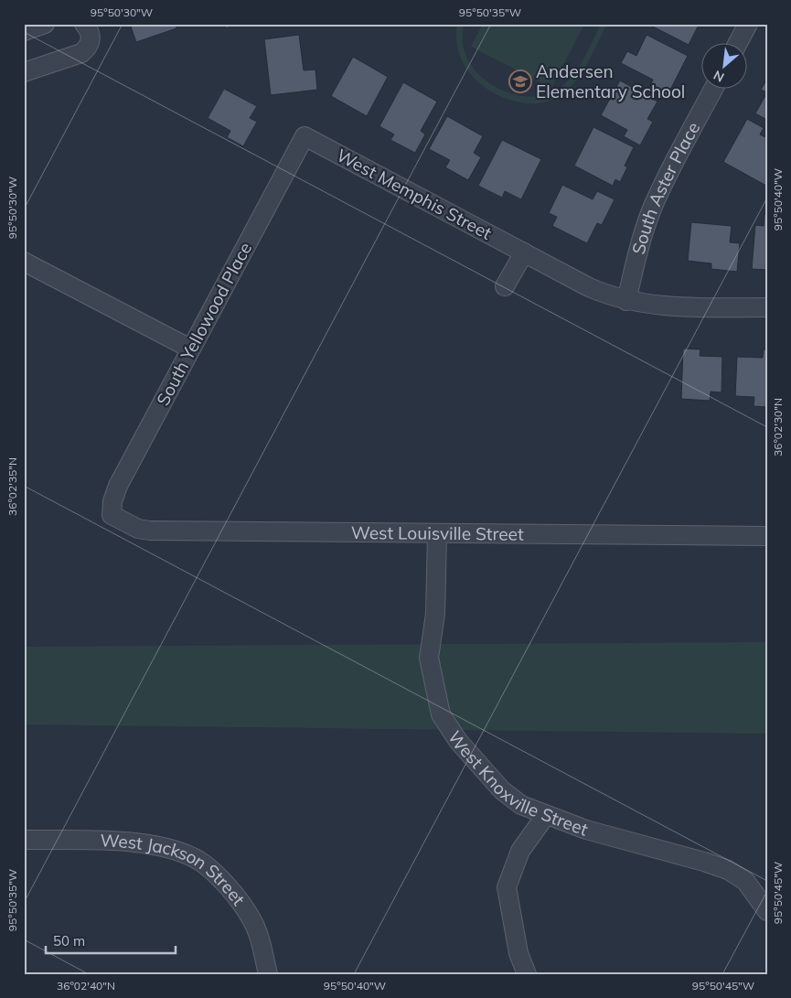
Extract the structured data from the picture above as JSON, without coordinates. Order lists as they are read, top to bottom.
{
  "streets": {
    "street": [
      "South Aster Place",
      "West Memphis Street",
      "South Yellowood Place",
      "West Louisville Street",
      "West Knoxville Street",
      "West Jackson Street"
    ]
  },
  "crossings": [
    ["South Aster Place", "West Memphis Street"],
    ["West Memphis Street", "South Yellowood Place"],
    ["South Yellowood Place", "West Louisville Street"],
    ["West Louisville Street", "West Knoxville Street"]
  ],
  "places": {
    "school or university": ["Andersen Elementary School"]
  },
  "scale_bar": "50 m",
  "north": "bottom left",
  "coordinates": [
    "95°50'30\"W",
    "95°50'35\"W",
    "95°50'40\"W",
    "36°02'30\"N",
    "36°02'35\"N",
    "95°50'45\"W",
    "36°02'40\"N"
  ]
}
